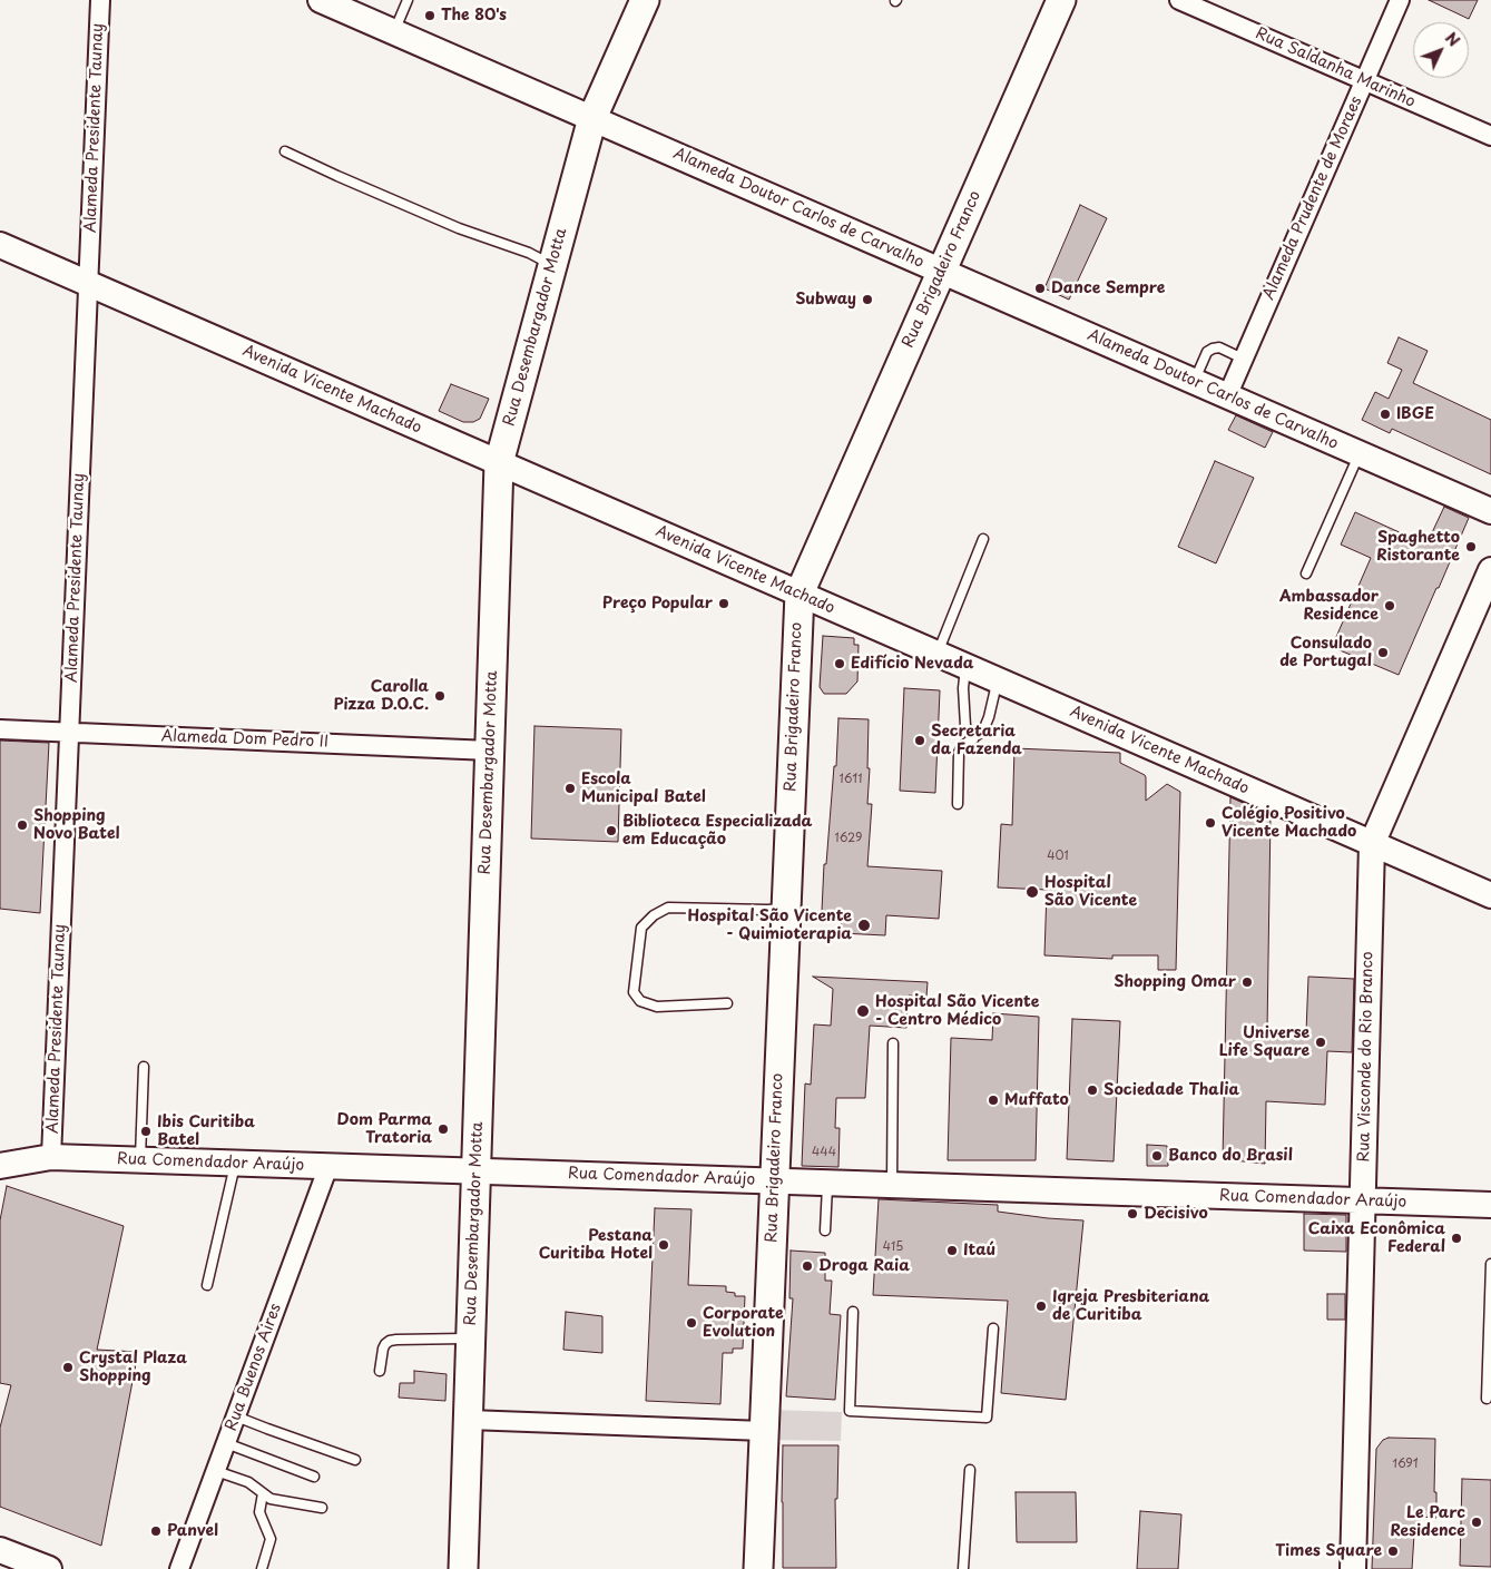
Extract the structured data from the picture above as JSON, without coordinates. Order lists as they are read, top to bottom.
{
  "streets": {
    "main road": ["Rua Brigadeiro Franco", "Rua Desembargador Motta"],
    "street": [
      "Rua Saldanha Marinho",
      "Alameda Presidente Taunay",
      "Alameda Prudente de Moraes",
      "Alameda Doutor Carlos de Carvalho",
      "Avenida Vicente Machado",
      "Alameda Dom Pedro II",
      "Rua Visconde do Rio Branco",
      "Rua Comendador Araújo",
      "Rua Buenos Aires"
    ]
  },
  "crossings": [
    ["Rua Saldanha Marinho", "Alameda Prudente de Moraes"],
    ["Alameda Presidente Taunay", "Avenida Vicente Machado"],
    ["Alameda Presidente Taunay", "Alameda Dom Pedro II"],
    ["Alameda Presidente Taunay", "Rua Comendador Araújo"],
    ["Alameda Prudente de Moraes", "Alameda Doutor Carlos de Carvalho"],
    ["Alameda Doutor Carlos de Carvalho", "Rua Brigadeiro Franco"],
    ["Alameda Doutor Carlos de Carvalho", "Rua Desembargador Motta"],
    ["Rua Brigadeiro Franco", "Avenida Vicente Machado"],
    ["Rua Brigadeiro Franco", "Rua Comendador Araújo"],
    ["Rua Desembargador Motta", "Avenida Vicente Machado"],
    ["Rua Desembargador Motta", "Alameda Dom Pedro II"],
    ["Rua Desembargador Motta", "Rua Comendador Araújo"],
    ["Avenida Vicente Machado", "Rua Visconde do Rio Branco"],
    ["Rua Visconde do Rio Branco", "Rua Comendador Araújo"],
    ["Rua Comendador Araújo", "Rua Buenos Aires"]
  ],
  "places": [
    "The 80's",
    "Dance Sempre",
    "Subway",
    "IBGE",
    "Spaghetto Ristorante",
    "Preço Popular",
    "Ambassador Residence",
    "Consulado de Portugal",
    "Edifício Nevada",
    "Carolla Pizza D.O.C.",
    "Secretaria da Fazenda",
    "Escola Municipal Batel",
    "Colégio Positivo Vicente Machado",
    "Shopping Novo Batel",
    "Biblioteca Especializada em Educação",
    "Hospital São Vicente",
    "Hospital São Vicente - Quimioterapia",
    "Shopping Omar",
    "Hospital São Vicente - Centro Médico",
    "Universe Life Square",
    "Sociedade Thalia",
    "Muffato",
    "Dom Parma Tratoria",
    "Ibis Curitiba Batel",
    "Banco do Brasil",
    "Decisivo",
    "Caixa Econômica Federal",
    "Pestana Curitiba Hotel",
    "Itaú",
    "Droga Raia",
    "Igreja Presbiteriana de Curitiba",
    "Corporate Evolution",
    "Crystal Plaza Shopping",
    "Le Parc Residence",
    "Panvel",
    "Times Square"
  ],
  "house_numbers": [
    "1611",
    "1629",
    "401",
    "444",
    "415",
    "1691"
  ],
  "north": "top right"
}
